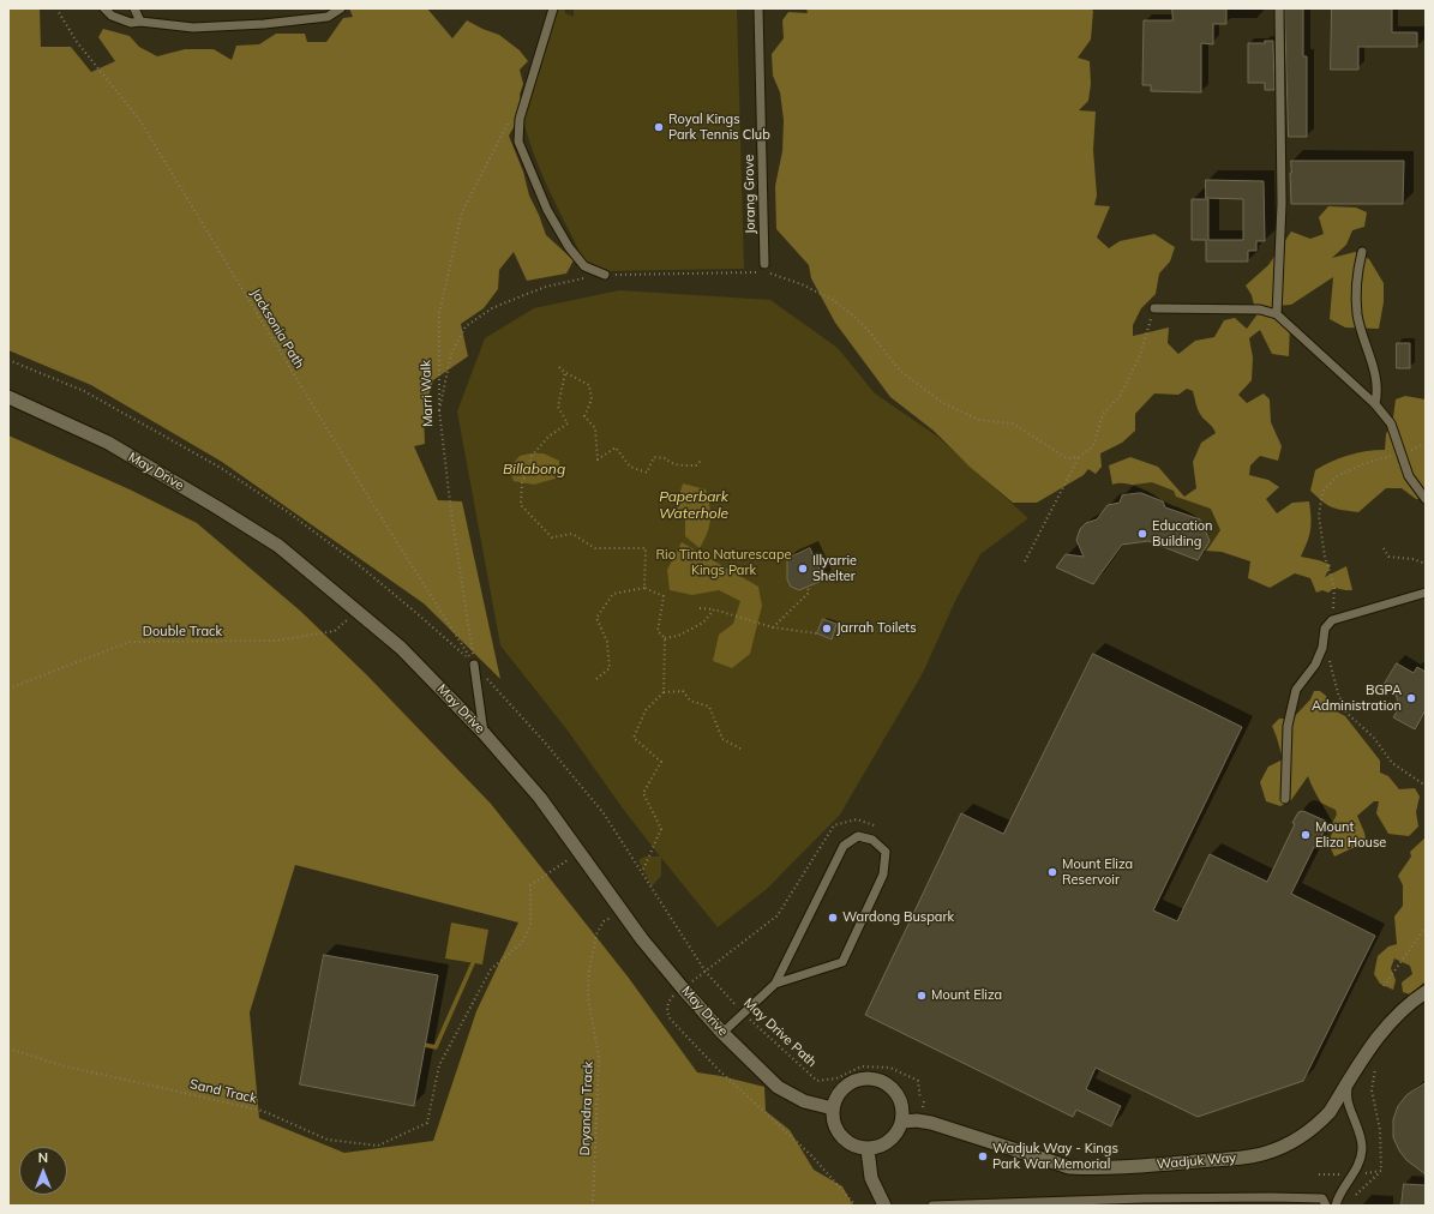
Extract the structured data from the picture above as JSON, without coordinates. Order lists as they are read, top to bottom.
{
  "streets": {
    "street": ["May Drive", "Wadjuk Way"],
    "lane": ["Jorang Grove"],
    "path": [
      "Jacksonia Path",
      "Marri Walk",
      "Double Track",
      "May Drive Path",
      "Sand Track",
      "Dryandra Track"
    ]
  },
  "crossings": [
    ["Jacksonia Path", "Marri Walk"],
    ["May Drive", "Double Track"],
    ["May Drive", "Sand Track"],
    ["May Drive", "Dryandra Track"],
    ["May Drive", "Wadjuk Way"]
  ],
  "water": ["Billabong", "Paperbark Waterhole"],
  "parks": ["Rio Tinto Naturescape Kings Park"],
  "places": [
    "Royal Kings Park Tennis Club",
    "Education Building",
    "Illyarrie Shelter",
    "Jarrah Toilets",
    "BGPA Administration",
    "Mount Eliza House",
    "Mount Eliza Reservoir",
    "Wardong Buspark",
    "Mount Eliza",
    "Wadjuk Way - Kings Park War Memorial"
  ],
  "north": "top"
}
